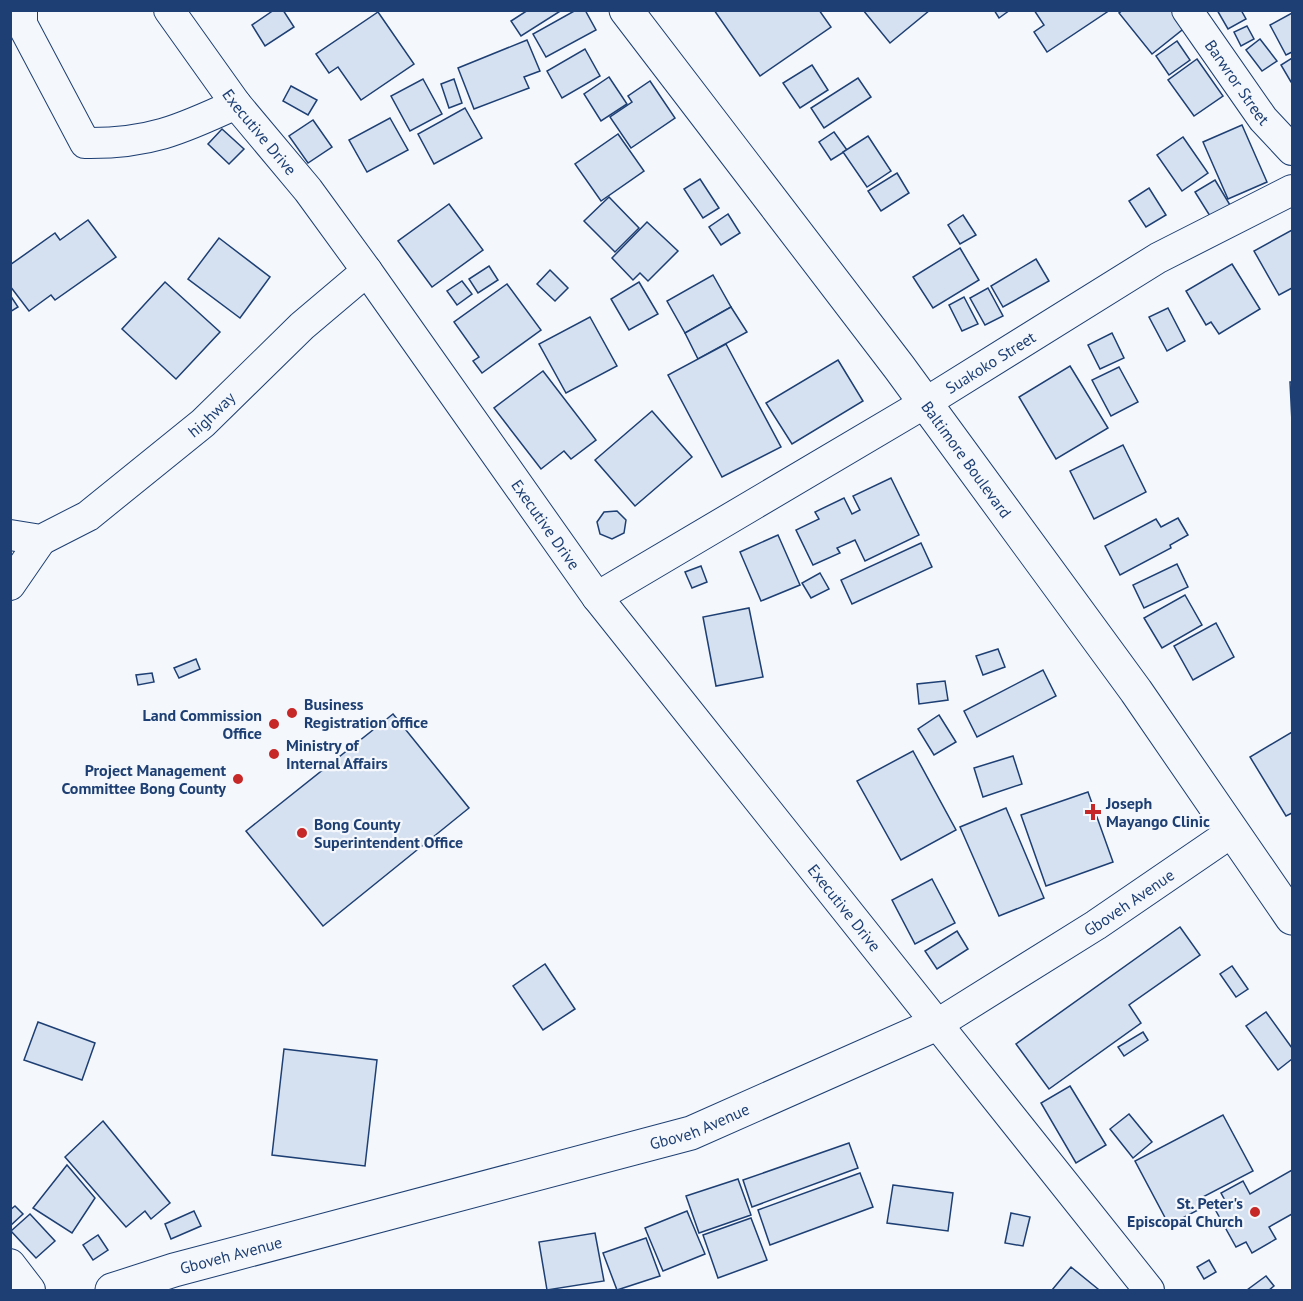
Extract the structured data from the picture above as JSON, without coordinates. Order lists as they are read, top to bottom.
{
  "streets": {
    "main road": ["Baltimore Boulevard", "Gboveh Avenue"],
    "street": [
      "Barwror Street",
      "Executive Drive",
      "Suakoko Street",
      "highway"
    ]
  },
  "crossings": [
    ["Executive Drive", "Suakoko Street"],
    ["Executive Drive", "highway"],
    ["Executive Drive", "Gboveh Avenue"],
    ["Suakoko Street", "Baltimore Boulevard"],
    ["Baltimore Boulevard", "Gboveh Avenue"]
  ],
  "places": {
    "other": [
      "Business Registration office",
      "Land Commission Office",
      "Ministry of Internal Affairs",
      "Project Management Committee Bong County",
      "Bong County Superintendent Office",
      "St. Peter's Episcopal Church"
    ],
    "health": ["Joseph Mayango Clinic"]
  }
}
